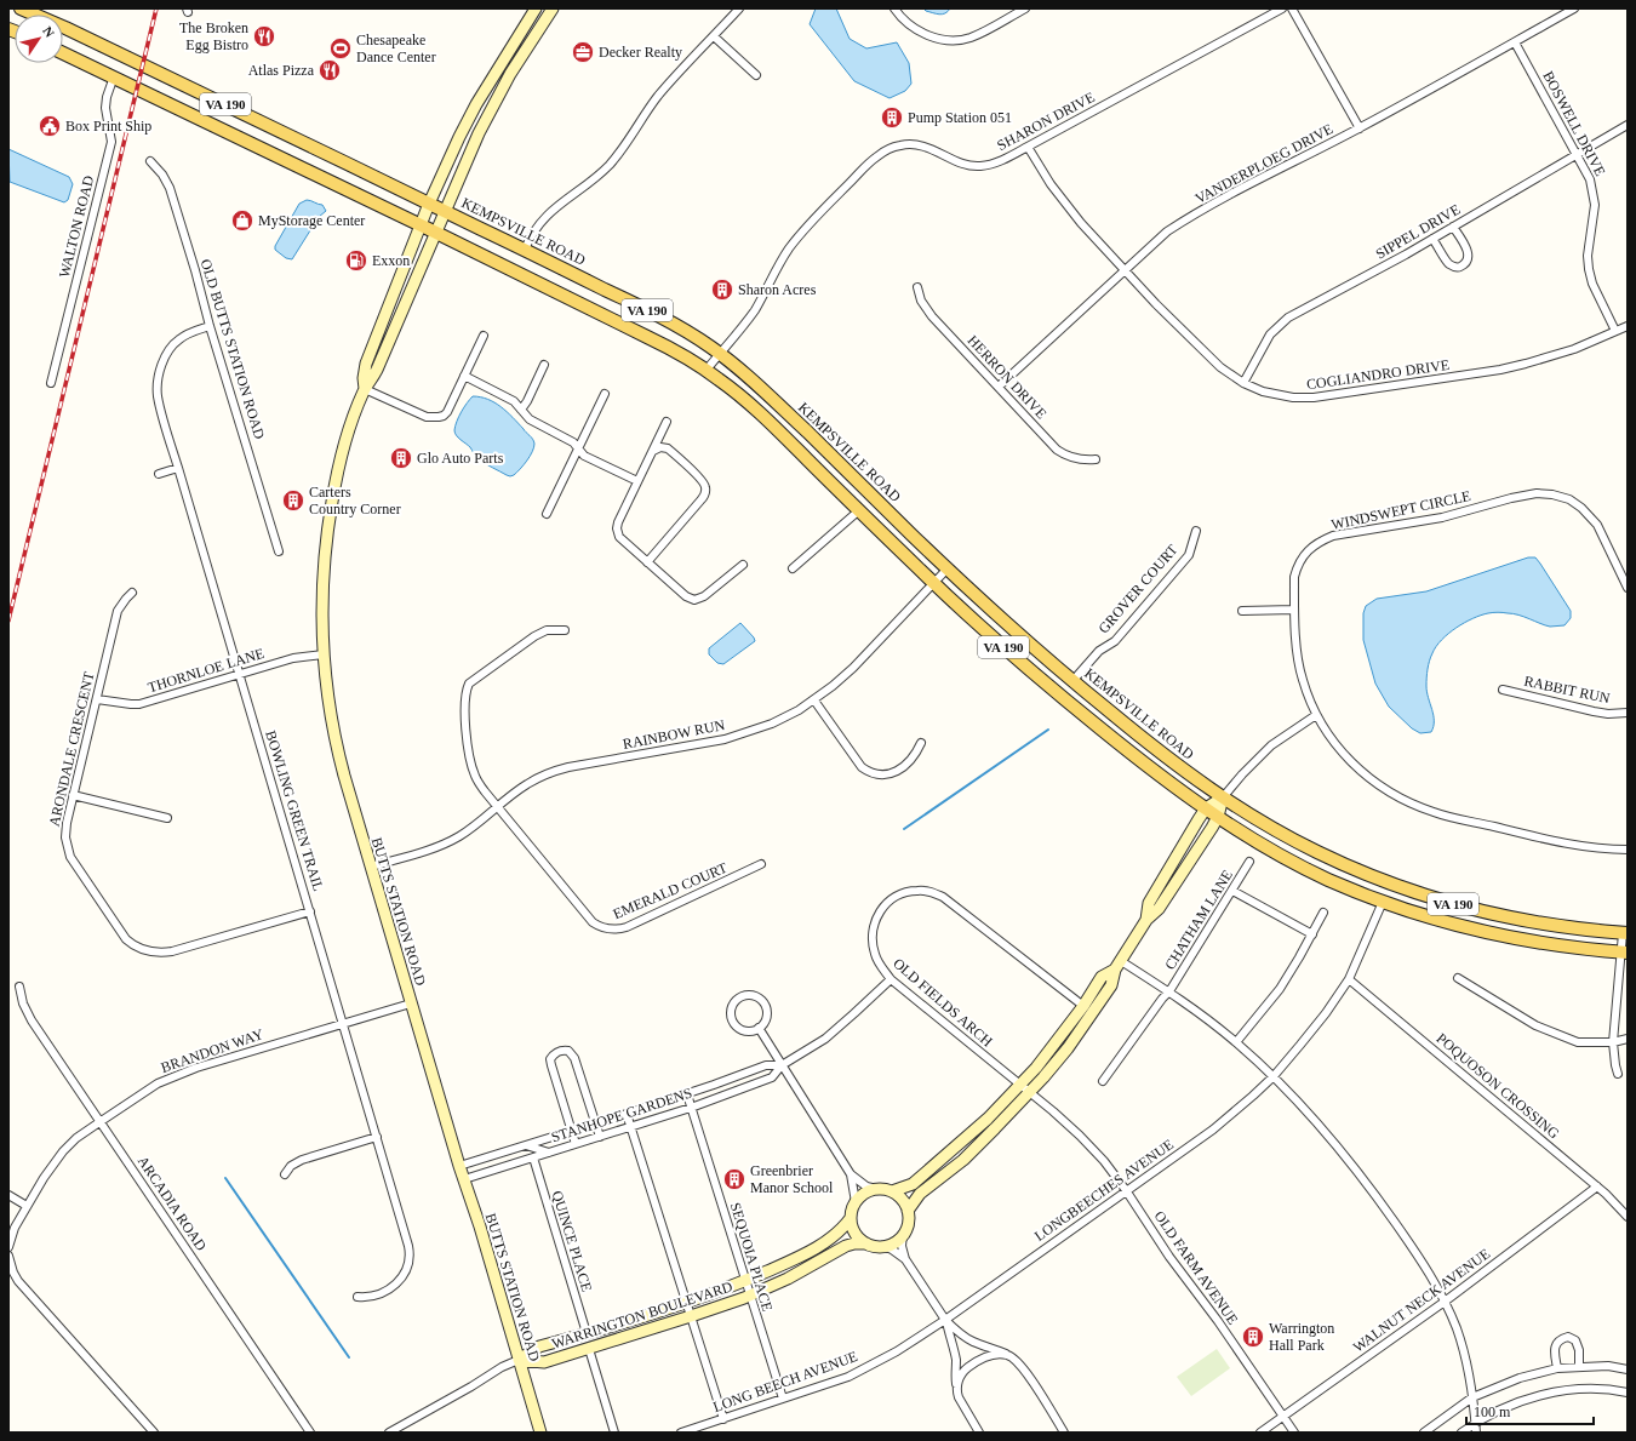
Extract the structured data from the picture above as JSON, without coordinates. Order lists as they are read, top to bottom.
{
  "streets": {
    "main road": [
      "VA 190",
      "KEMPSVILLE ROAD",
      "BUTTS STATION ROAD",
      "WARRINGTON BOULEVARD"
    ],
    "street": [
      "SHARON DRIVE",
      "BOSWELL DRIVE",
      "VANDERPLOEG DRIVE",
      "WALTON ROAD",
      "SIPPEL DRIVE",
      "OLD BUTTS STATION ROAD",
      "COGLIANDRO DRIVE",
      "HERRON DRIVE",
      "WINDSWEPT CIRCLE",
      "GROVER COURT",
      "THORNLOE LANE",
      "RABBIT RUN",
      "RAINBOW RUN",
      "ARONDALE CRESCENT",
      "BOWLING GREEN TRAIL",
      "EMERALD COURT",
      "CHATHAM LANE",
      "OLD FIELDS ARCH",
      "BRANDON WAY",
      "POQUOSON CROSSING",
      "STANHOPE GARDENS",
      "LONGBEECHES AVENUE",
      "ARCADIA ROAD",
      "QUINCE PLACE",
      "SEQUOIA PLACE",
      "OLD FARM AVENUE",
      "WALNUT NECK AVENUE",
      "LONG BEECH AVENUE"
    ]
  },
  "crossings": [
    ["VA 190", "SHARON DRIVE"],
    ["VA 190", "WALTON ROAD"],
    ["VA 190", "RAINBOW RUN"],
    ["VA 190", "BUTTS STATION ROAD"],
    ["VA 190", "LONGBEECHES AVENUE"],
    ["SHARON DRIVE", "KEMPSVILLE ROAD"],
    ["SHARON DRIVE", "COGLIANDRO DRIVE"],
    ["BOSWELL DRIVE", "VANDERPLOEG DRIVE"],
    ["BOSWELL DRIVE", "SIPPEL DRIVE"],
    ["BOSWELL DRIVE", "COGLIANDRO DRIVE"],
    ["VANDERPLOEG DRIVE", "COGLIANDRO DRIVE"],
    ["VANDERPLOEG DRIVE", "HERRON DRIVE"],
    ["KEMPSVILLE ROAD", "GROVER COURT"],
    ["KEMPSVILLE ROAD", "RAINBOW RUN"],
    ["KEMPSVILLE ROAD", "BUTTS STATION ROAD"],
    ["SIPPEL DRIVE", "COGLIANDRO DRIVE"],
    ["OLD BUTTS STATION ROAD", "BOWLING GREEN TRAIL"],
    ["THORNLOE LANE", "ARONDALE CRESCENT"],
    ["THORNLOE LANE", "BOWLING GREEN TRAIL"],
    ["THORNLOE LANE", "BUTTS STATION ROAD"],
    ["RAINBOW RUN", "EMERALD COURT"],
    ["RAINBOW RUN", "BUTTS STATION ROAD"],
    ["ARONDALE CRESCENT", "BOWLING GREEN TRAIL"],
    ["BOWLING GREEN TRAIL", "BRANDON WAY"],
    ["BUTTS STATION ROAD", "BRANDON WAY"],
    ["BUTTS STATION ROAD", "STANHOPE GARDENS"],
    ["BUTTS STATION ROAD", "WARRINGTON BOULEVARD"],
    ["OLD FIELDS ARCH", "STANHOPE GARDENS"],
    ["OLD FIELDS ARCH", "LONGBEECHES AVENUE"],
    ["OLD FIELDS ARCH", "OLD FARM AVENUE"],
    ["BRANDON WAY", "ARCADIA ROAD"],
    ["POQUOSON CROSSING", "LONGBEECHES AVENUE"],
    ["POQUOSON CROSSING", "WALNUT NECK AVENUE"],
    ["STANHOPE GARDENS", "QUINCE PLACE"],
    ["STANHOPE GARDENS", "SEQUOIA PLACE"],
    ["LONGBEECHES AVENUE", "OLD FARM AVENUE"],
    ["LONGBEECHES AVENUE", "LONG BEECH AVENUE"],
    ["QUINCE PLACE", "WARRINGTON BOULEVARD"],
    ["SEQUOIA PLACE", "WARRINGTON BOULEVARD"],
    ["SEQUOIA PLACE", "LONG BEECH AVENUE"],
    ["OLD FARM AVENUE", "WALNUT NECK AVENUE"]
  ],
  "places": {
    "restaurant": ["The Broken Egg Bistro", "Atlas Pizza"],
    "sports": ["Chesapeake Dance Center"],
    "office": ["Decker Realty"],
    "building": [
      "Pump Station 051",
      "Sharon Acres",
      "Glo Auto Parts",
      "Carters Country Corner",
      "Greenbrier Manor School",
      "Warrington Hall Park"
    ],
    "public building": ["Box Print Ship"],
    "shop": ["MyStorage Center"],
    "fuel station": ["Exxon"]
  },
  "scale_bar": "100 m",
  "north": "top right"
}
